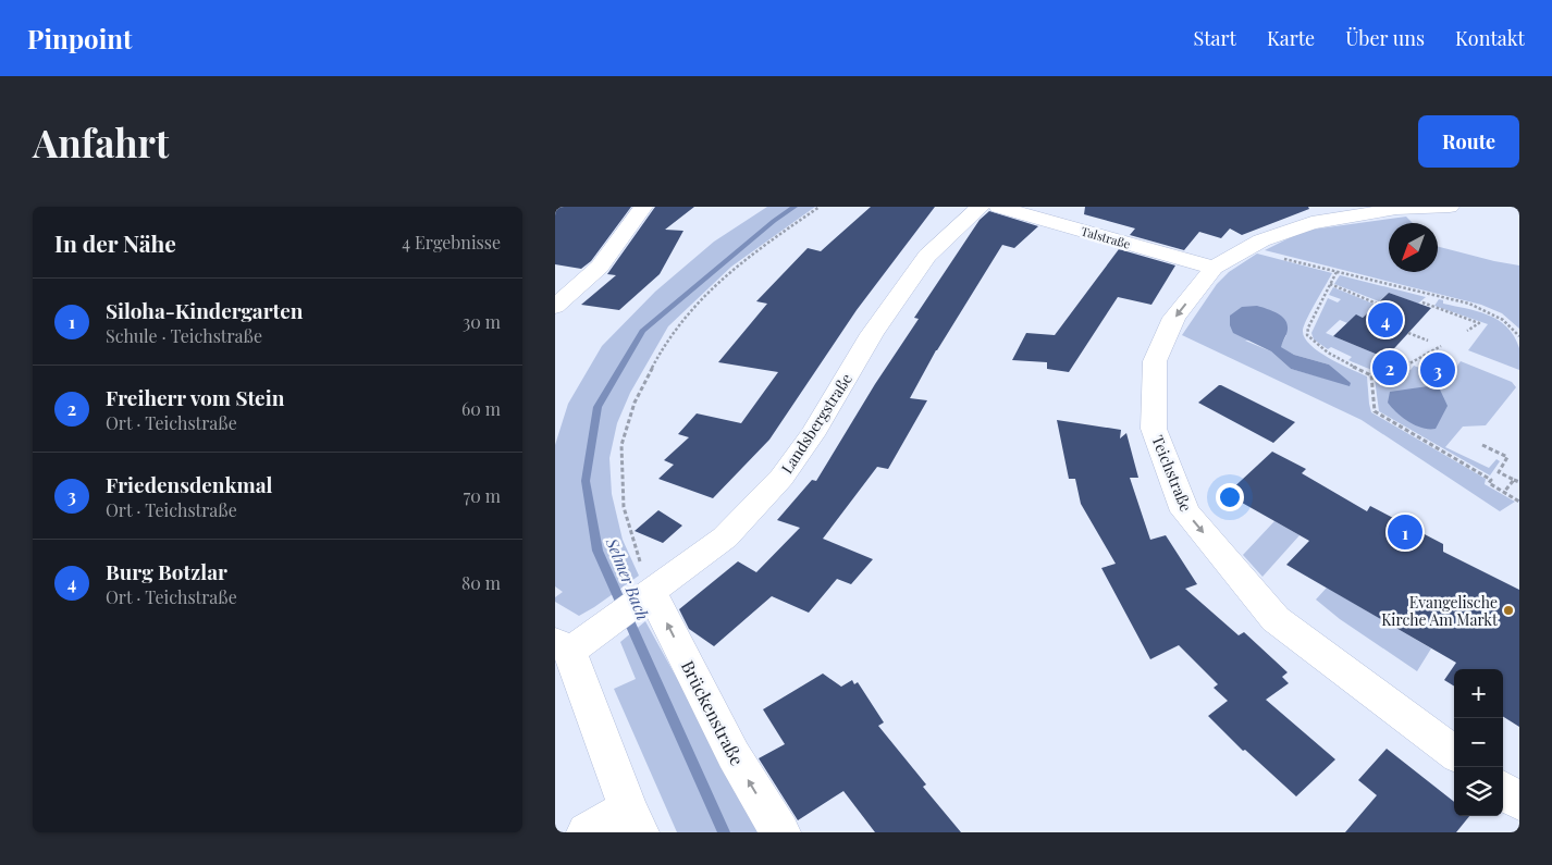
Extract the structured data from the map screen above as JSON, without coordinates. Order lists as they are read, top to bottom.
{
  "streets": {
    "street": [
      "Talstraße",
      "Landsbergstraße",
      "Teichstraße",
      "Brückenstraße"
    ]
  },
  "crossings": [
    ["Talstraße", "Teichstraße"],
    ["Landsbergstraße", "Brückenstraße"]
  ],
  "one_way": ["Teichstraße"],
  "water": ["Selmer Bach"],
  "places": ["Evangelische Kirche Am Markt"],
  "north": "bottom left",
  "page": {
    "header": "Pinpoint",
    "nav": [
      "Start",
      "Karte",
      "Über uns",
      "Kontakt"
    ],
    "buttons": "Route",
    "title": "Anfahrt",
    "heading": ["In der Nähe", "4 Ergebnisse"],
    "list": [
      {
        "mark": "1",
        "name": "Siloha-Kindergarten",
        "note": "Schule · Teichstraße",
        "value": "30 m"
      },
      {
        "mark": "2",
        "name": "Freiherr vom Stein",
        "note": "Ort · Teichstraße",
        "value": "60 m"
      },
      {
        "mark": "3",
        "name": "Friedensdenkmal",
        "note": "Ort · Teichstraße",
        "value": "70 m"
      },
      {
        "mark": "4",
        "name": "Burg Botzlar",
        "note": "Ort · Teichstraße",
        "value": "80 m"
      }
    ],
    "pins": [
      "4",
      "2",
      "3",
      "1"
    ],
    "map_buttons": ["+", "−"]
  }
}
